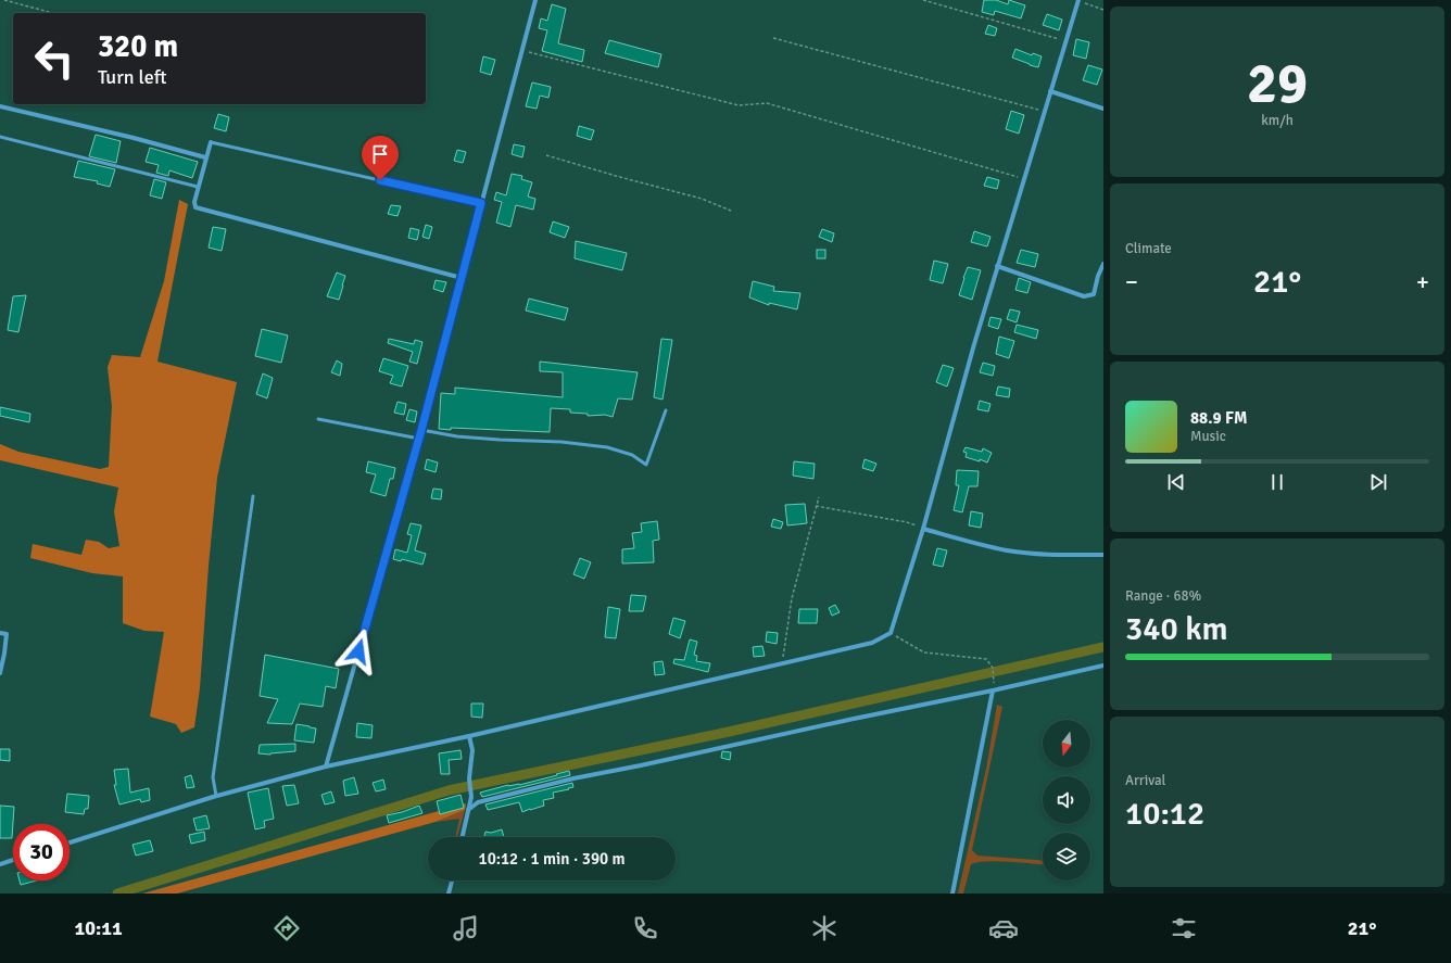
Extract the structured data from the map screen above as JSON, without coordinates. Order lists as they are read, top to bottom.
{
  "north": "bottom",
  "page": {
    "tile": [
      ["29", "km/h"],
      "Climate",
      ["Range · 68%", "340 km"],
      ["Arrival", "10:12"]
    ],
    "turn": ["320 m", "Turn left"],
    "heat": ["−", "21°", "+"],
    "song": ["88.9 FM", "Music"],
    "limit": "30",
    "trip": "10:12 · 1 min · 390 m",
    "tabs": ["10:11", "21°"]
  }
}
